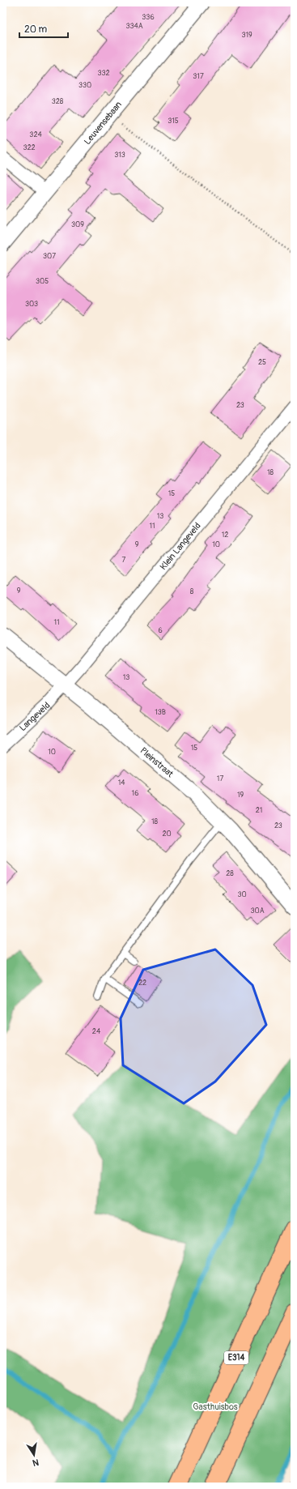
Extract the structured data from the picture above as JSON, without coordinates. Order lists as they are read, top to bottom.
{
  "streets": {
    "highway": ["E314"],
    "street": [
      "Leuvensebaan",
      "Klein Langeveld",
      "Langeveld",
      "Pleinstraat"
    ]
  },
  "crossings": [
    ["Klein Langeveld", "Langeveld"],
    ["Klein Langeveld", "Pleinstraat"],
    ["Langeveld", "Pleinstraat"]
  ],
  "parks": ["Gasthuisbos"],
  "house_numbers": [
    "336",
    "334A",
    "319",
    "332",
    "317",
    "330",
    "328",
    "315",
    "324",
    "322",
    "313",
    "309",
    "307",
    "305",
    "303",
    "25",
    "23",
    "18",
    "15",
    "13",
    "11",
    "12",
    "9",
    "10",
    "7",
    "9",
    "8",
    "11",
    "6",
    "13",
    "13B",
    "15",
    "10",
    "17",
    "14",
    "16",
    "19",
    "21",
    "18",
    "23",
    "20",
    "28",
    "30",
    "30A",
    "22",
    "24"
  ],
  "scale_bar": "20 m",
  "north": "bottom"
}
